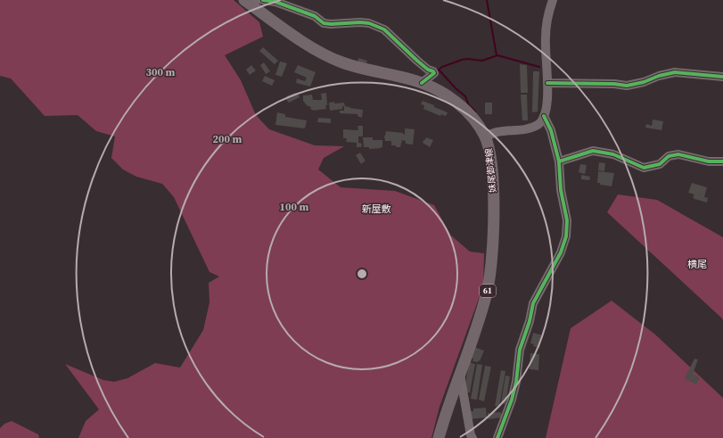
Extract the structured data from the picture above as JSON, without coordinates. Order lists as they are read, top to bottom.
{
  "streets": {
    "main road": ["妹尾御津線", "61"]
  },
  "districts": ["新屋敷", "横尾"],
  "rings": ["300 m", "200 m", "100 m"]
}
